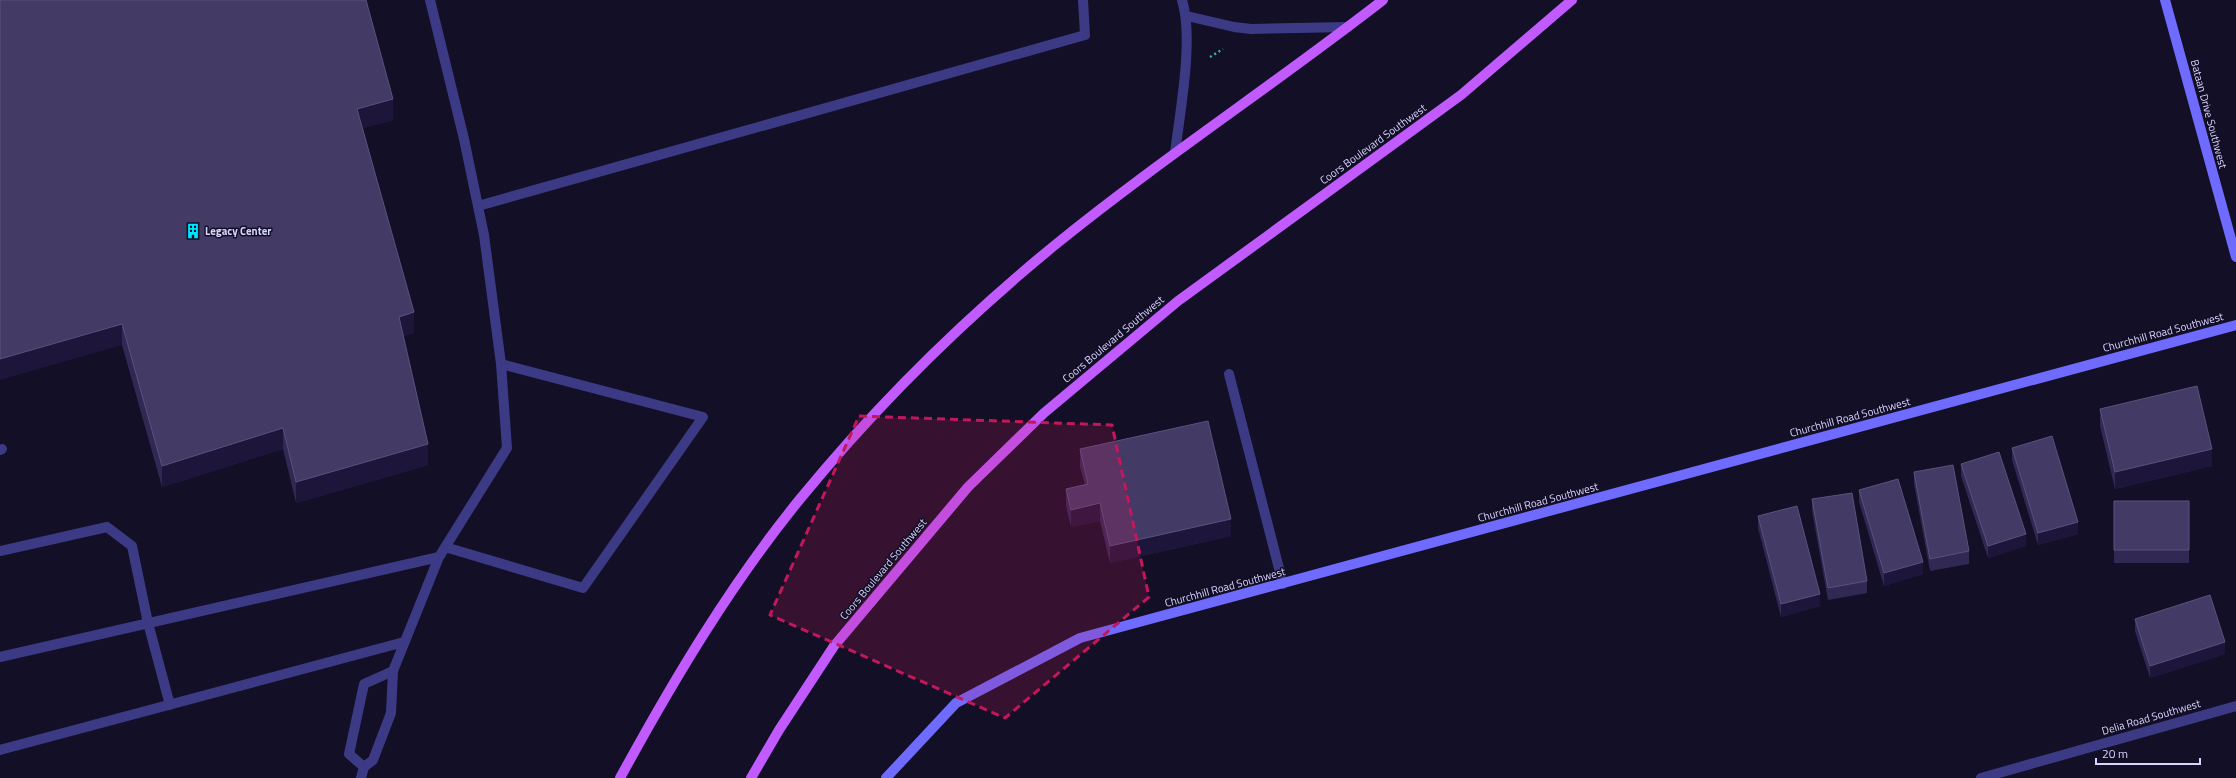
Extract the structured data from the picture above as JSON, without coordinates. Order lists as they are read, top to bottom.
{
  "streets": {
    "main road": ["Coors Boulevard Southwest"],
    "street": ["Bataan Drive Southwest", "Churchhill Road Southwest", "Delia Road Southwest"]
  },
  "places": {
    "building": ["Legacy Center"]
  },
  "scale_bar": "20 m"
}
